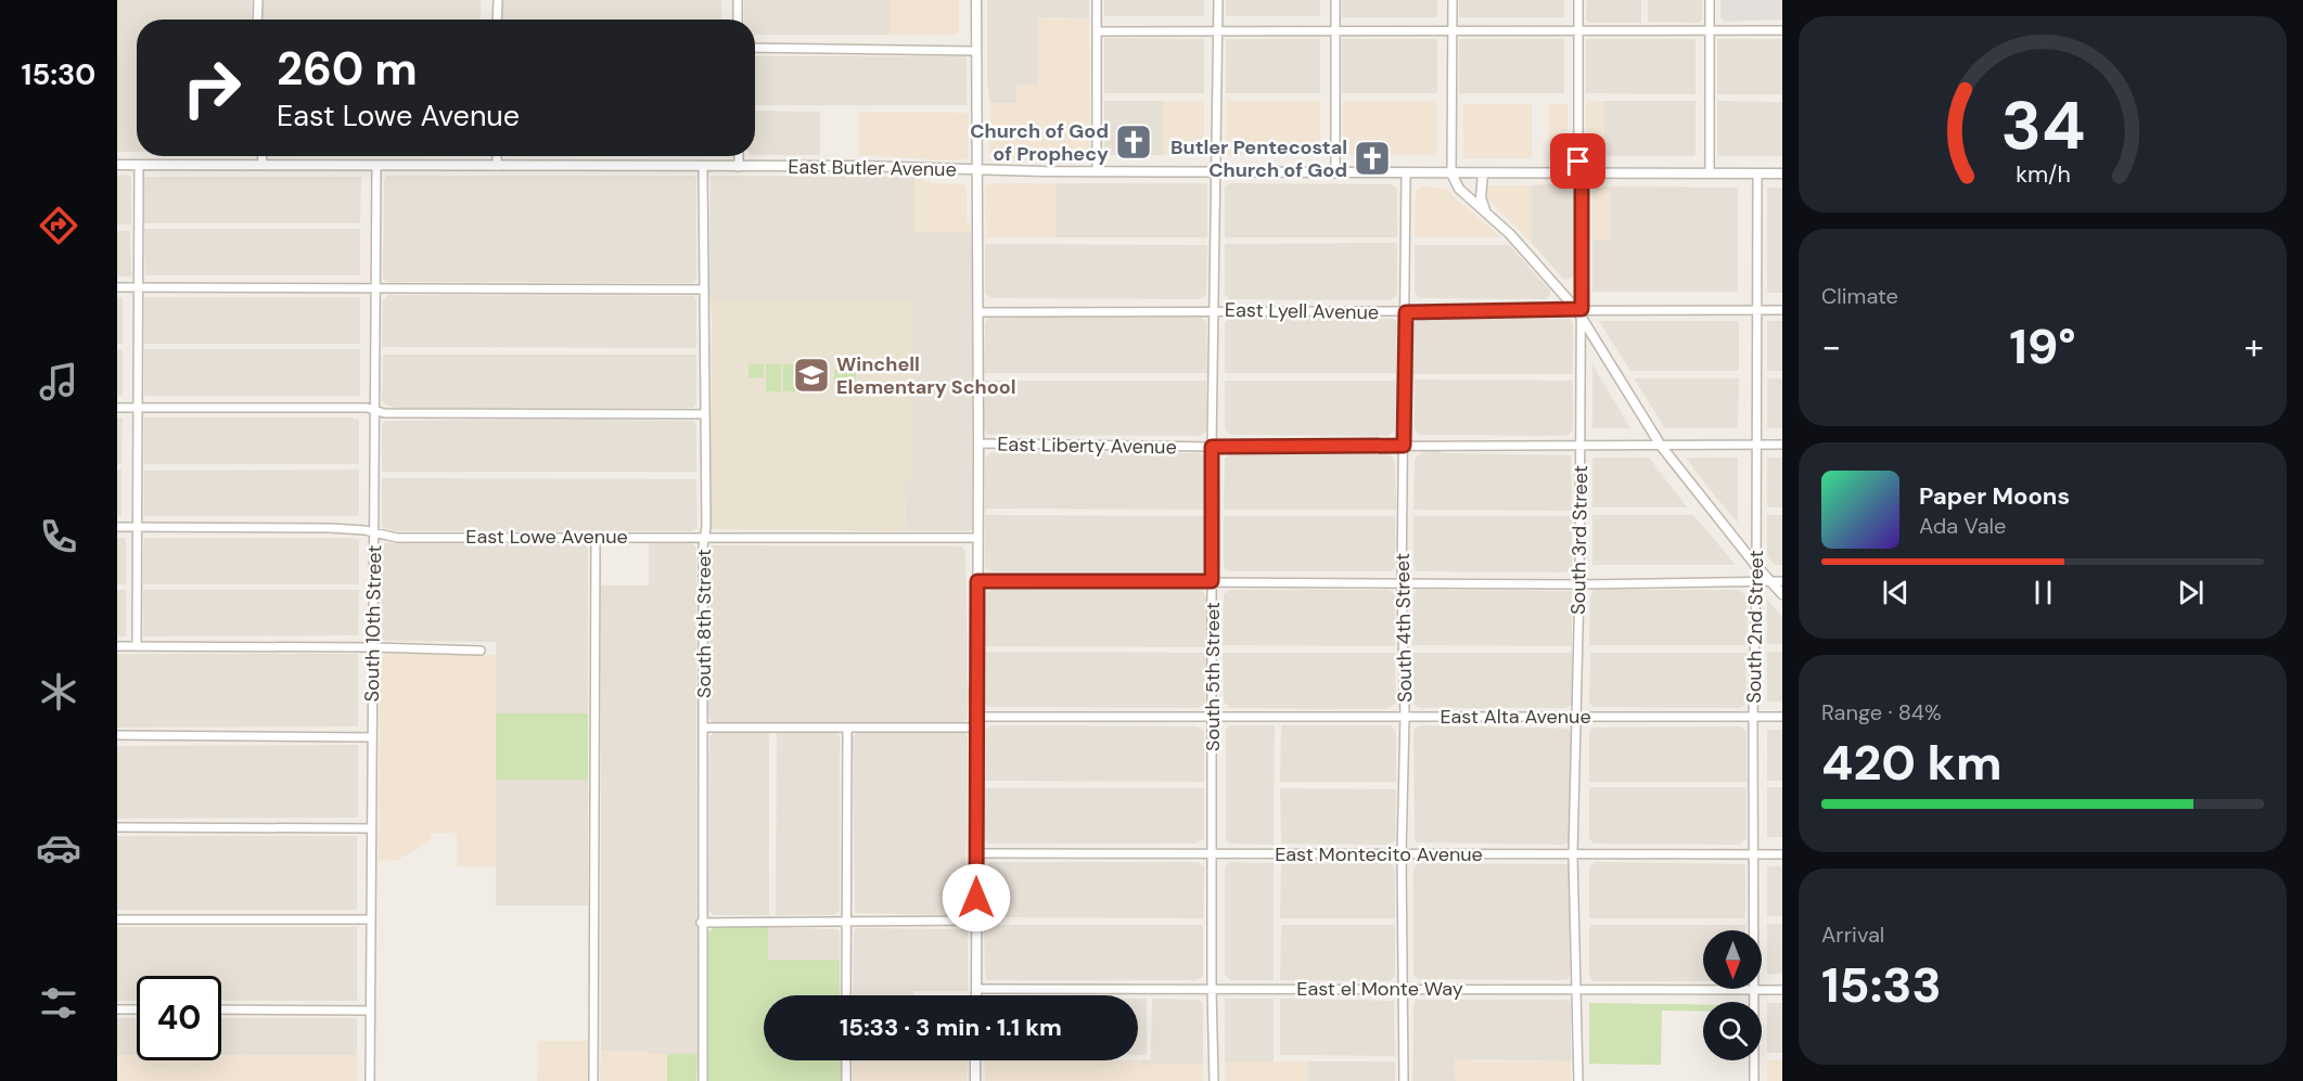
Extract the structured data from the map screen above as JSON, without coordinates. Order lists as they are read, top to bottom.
{
  "streets": {
    "street": [
      "East Butler Avenue",
      "East Lyell Avenue",
      "East Liberty Avenue",
      "East Lowe Avenue",
      "South 3rd Street",
      "South 10th Street",
      "South 8th Street",
      "South 2nd Street",
      "South 4th Street",
      "South 5th Street",
      "East Alta Avenue",
      "East Montecito Avenue",
      "East el Monte Way"
    ]
  },
  "crossings": [
    ["East Butler Avenue", "South 3rd Street"],
    ["East Butler Avenue", "South 10th Street"],
    ["East Butler Avenue", "South 8th Street"],
    ["East Butler Avenue", "South 2nd Street"],
    ["East Butler Avenue", "South 4th Street"],
    ["East Butler Avenue", "South 5th Street"],
    ["East Lyell Avenue", "South 3rd Street"],
    ["East Lyell Avenue", "South 2nd Street"],
    ["East Lyell Avenue", "South 4th Street"],
    ["East Lyell Avenue", "South 5th Street"],
    ["East Liberty Avenue", "South 3rd Street"],
    ["East Liberty Avenue", "South 2nd Street"],
    ["East Liberty Avenue", "South 4th Street"],
    ["East Liberty Avenue", "South 5th Street"],
    ["East Lowe Avenue", "South 10th Street"],
    ["East Lowe Avenue", "South 8th Street"],
    ["South 3rd Street", "East Alta Avenue"],
    ["South 3rd Street", "East Montecito Avenue"],
    ["South 3rd Street", "East el Monte Way"],
    ["South 2nd Street", "East Alta Avenue"],
    ["South 2nd Street", "East Montecito Avenue"],
    ["South 2nd Street", "East el Monte Way"],
    ["South 4th Street", "East Alta Avenue"],
    ["South 4th Street", "East Montecito Avenue"],
    ["South 4th Street", "East el Monte Way"],
    ["South 5th Street", "East Alta Avenue"],
    ["South 5th Street", "East Montecito Avenue"],
    ["South 5th Street", "East el Monte Way"]
  ],
  "places": {
    "church": ["Church of God of Prophecy", "Butler Pentecostal Church of God"],
    "school or university": ["Winchell Elementary School"]
  },
  "north": "bottom",
  "page": {
    "tabs": "15:30",
    "turn": ["260 m", "East Lowe Avenue"],
    "tile": [
      "Climate",
      ["Range · 84%", "420 km"],
      ["Arrival", "15:33"]
    ],
    "heat": ["−", "19°", "+"],
    "song": ["Paper Moons", "Ada Vale"],
    "limit": "40",
    "trip": "15:33 · 3 min · 1.1 km",
    "gauge": ["34", "km/h"]
  }
}
